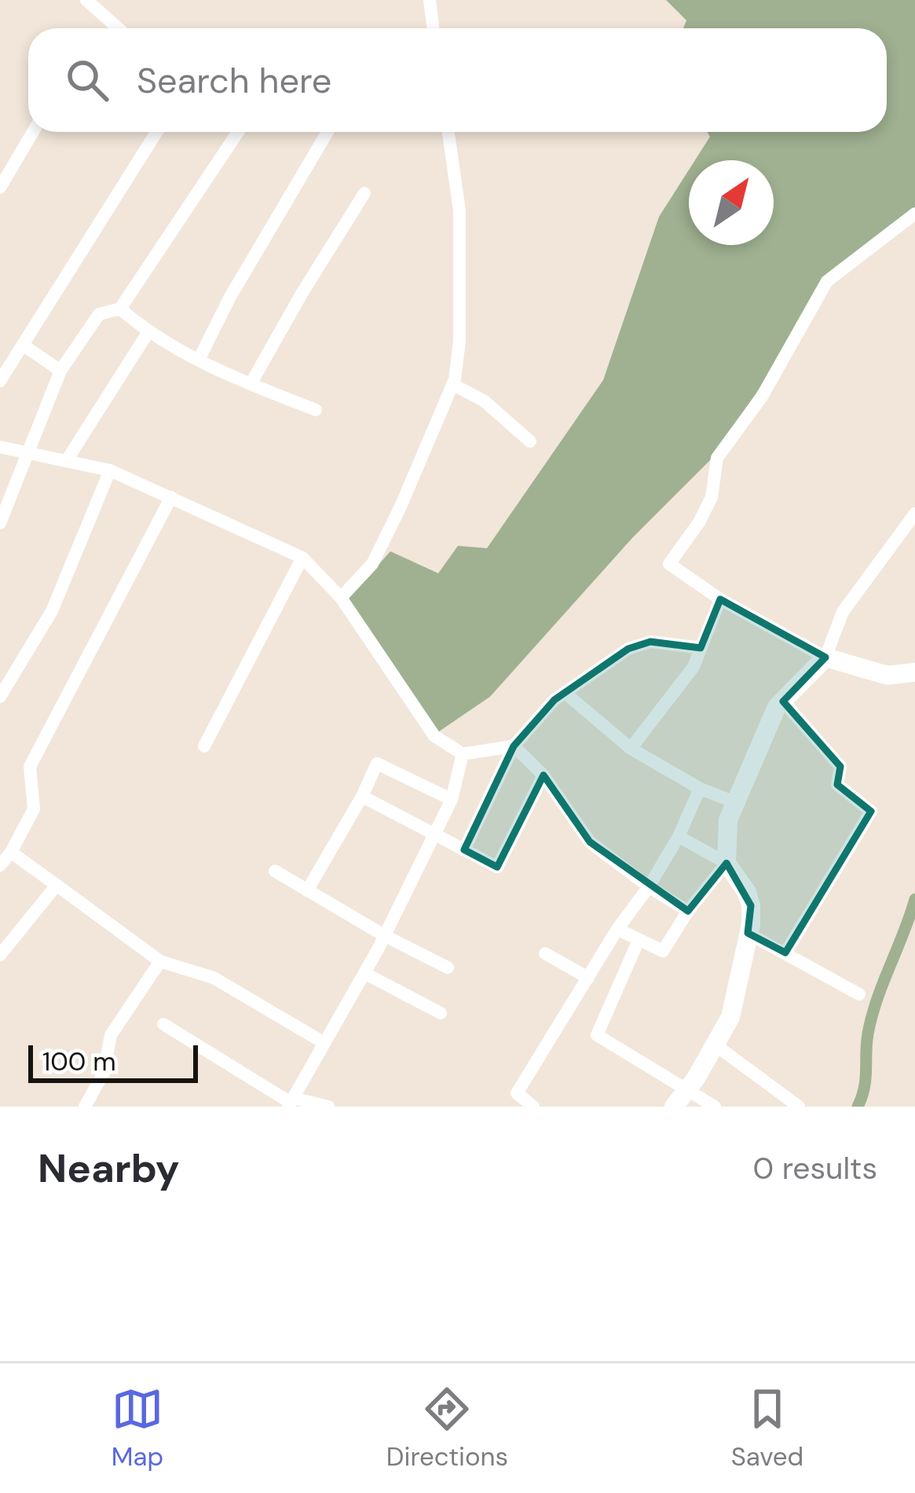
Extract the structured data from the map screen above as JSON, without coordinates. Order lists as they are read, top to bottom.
{
  "scale_bar": "100 m",
  "north": "top right",
  "page": {
    "search": "Search here",
    "scale": "100 m",
    "heading": ["Nearby", "0 results"],
    "nav": ["Map", "Directions", "Saved"]
  }
}
